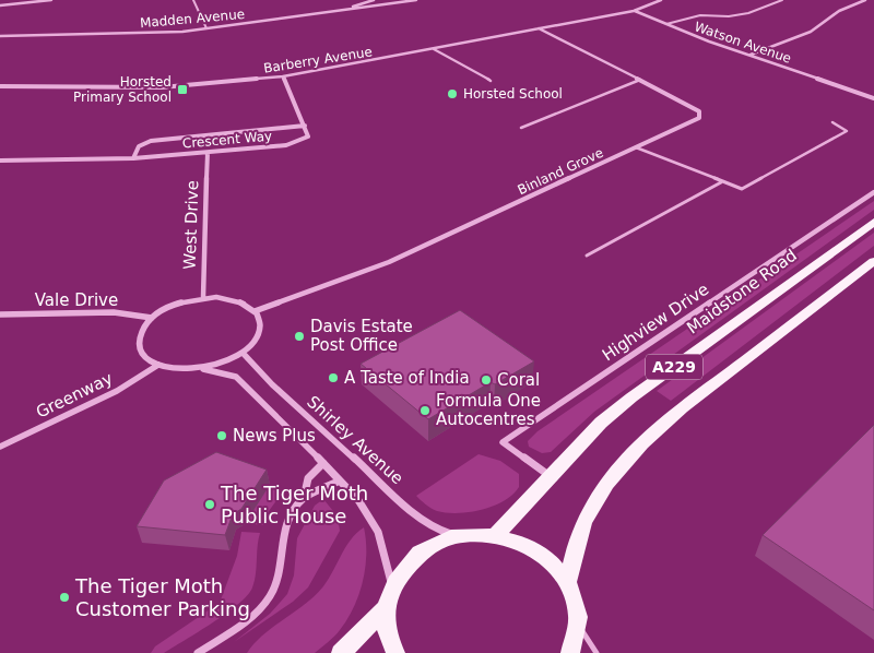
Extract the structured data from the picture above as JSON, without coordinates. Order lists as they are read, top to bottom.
{
  "streets": {
    "main road": ["Maidstone Road", "A229"],
    "street": [
      "Madden Avenue",
      "Watson Avenue",
      "Barberry Avenue",
      "Crescent Way",
      "Binland Grove",
      "West Drive",
      "Vale Drive",
      "Highview Drive",
      "Greenway",
      "Shirley Avenue"
    ]
  },
  "crossings": [
    ["Watson Avenue", "Barberry Avenue"],
    ["Barberry Avenue", "Binland Grove"],
    ["Crescent Way", "West Drive"],
    ["Binland Grove", "West Drive"],
    ["Binland Grove", "Vale Drive"],
    ["Binland Grove", "Greenway"],
    ["Binland Grove", "Shirley Avenue"],
    ["West Drive", "Vale Drive"],
    ["West Drive", "Greenway"],
    ["West Drive", "Shirley Avenue"],
    ["Maidstone Road", "Highview Drive"],
    ["Vale Drive", "Greenway"],
    ["Vale Drive", "Shirley Avenue"],
    ["Greenway", "Shirley Avenue"]
  ],
  "places": {
    "transit": ["Horsted Primary School"],
    "other": [
      "Horsted School",
      "Davis Estate Post Office",
      "A Taste of India",
      "Coral",
      "Formula One Autocentres",
      "News Plus",
      "The Tiger Moth Public House",
      "The Tiger Moth Customer Parking"
    ]
  }
}
